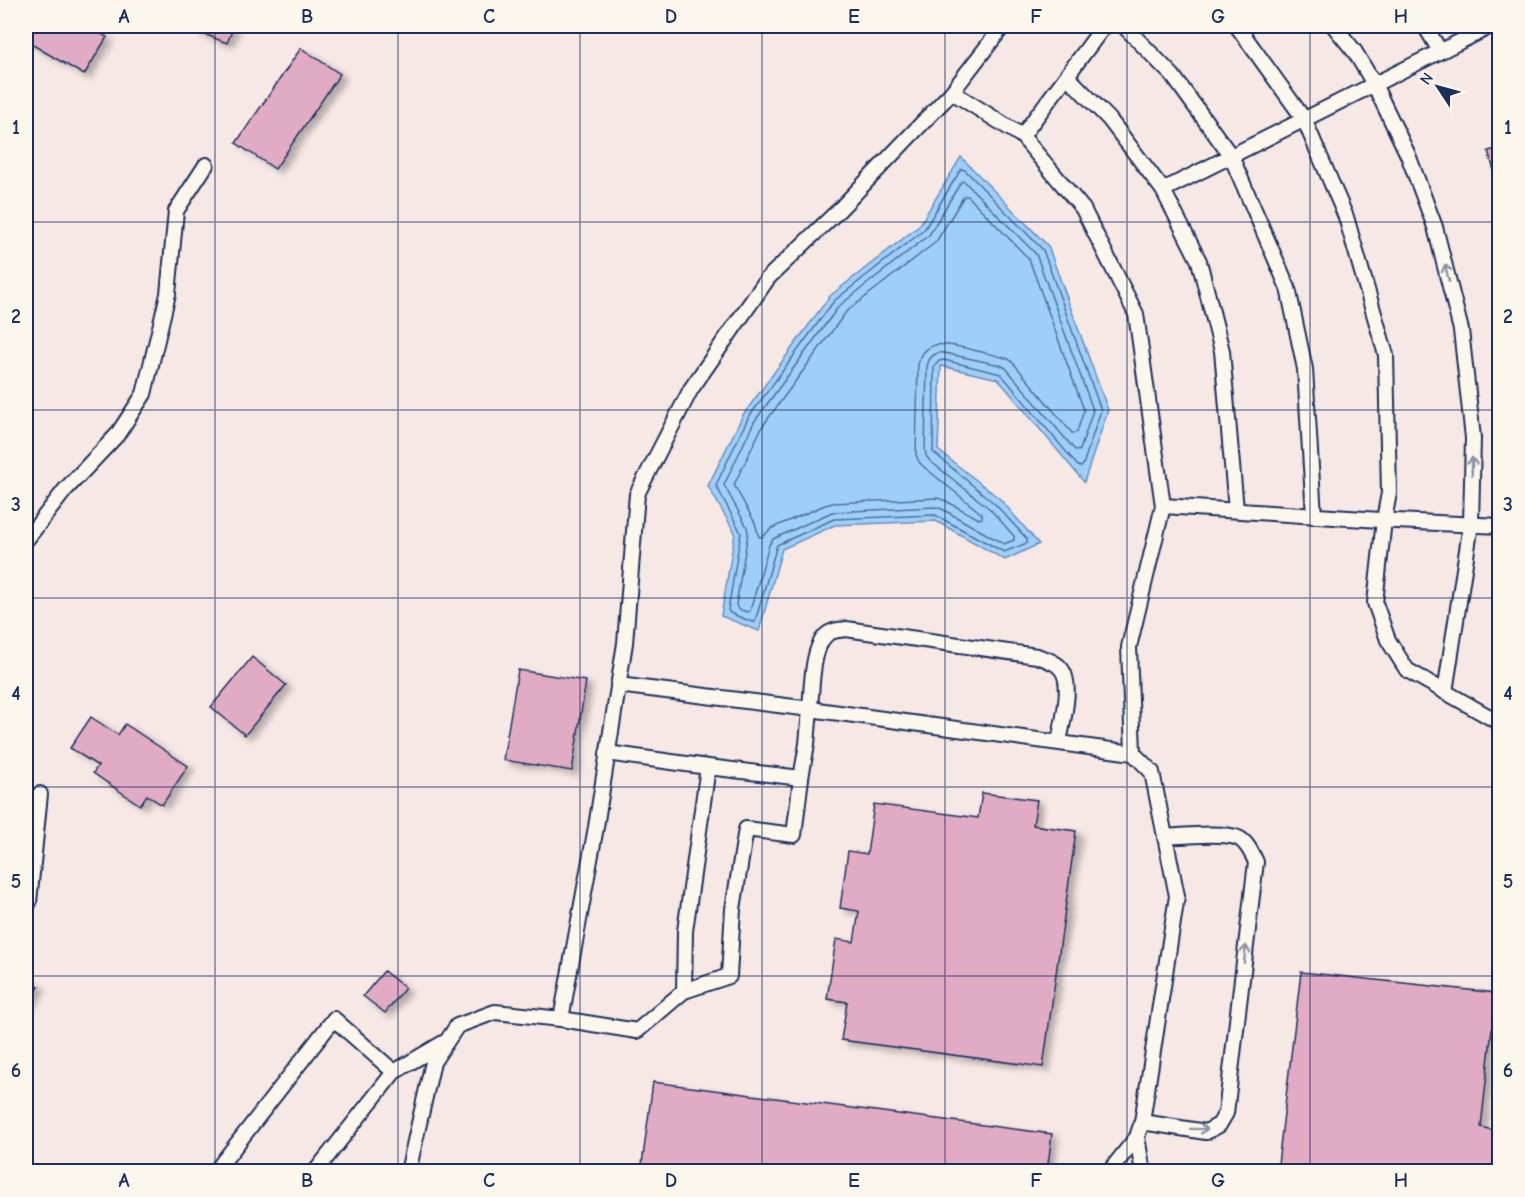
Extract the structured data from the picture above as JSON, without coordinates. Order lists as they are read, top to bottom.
{
  "north": "top left",
  "grid": {
    "columns": [
      "A",
      "B",
      "C",
      "D",
      "E",
      "F",
      "G",
      "H"
    ],
    "rows": [
      "1",
      "2",
      "3",
      "4",
      "5",
      "6"
    ]
  }
}
